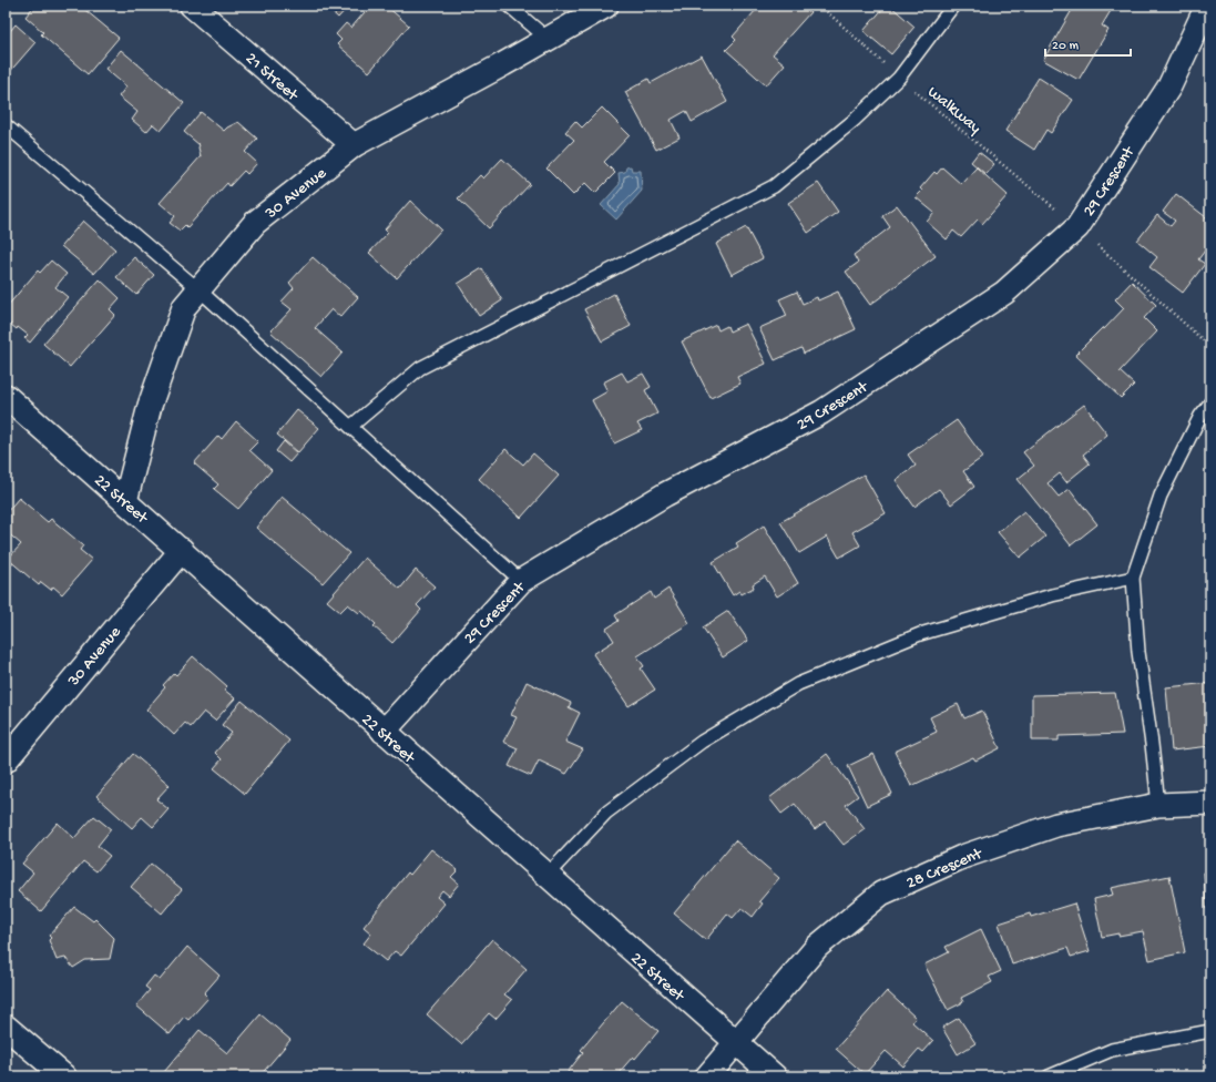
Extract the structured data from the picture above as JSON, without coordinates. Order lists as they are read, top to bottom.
{
  "streets": {
    "street": [
      "21 Street",
      "29 Crescent",
      "30 Avenue",
      "22 Street",
      "28 Crescent"
    ],
    "path": ["walkway"]
  },
  "crossings": [
    ["21 Street", "30 Avenue"],
    ["walkway", "29 Crescent"],
    ["29 Crescent", "22 Street"],
    ["30 Avenue", "22 Street"],
    ["22 Street", "28 Crescent"]
  ],
  "scale_bar": "20 m"
}
